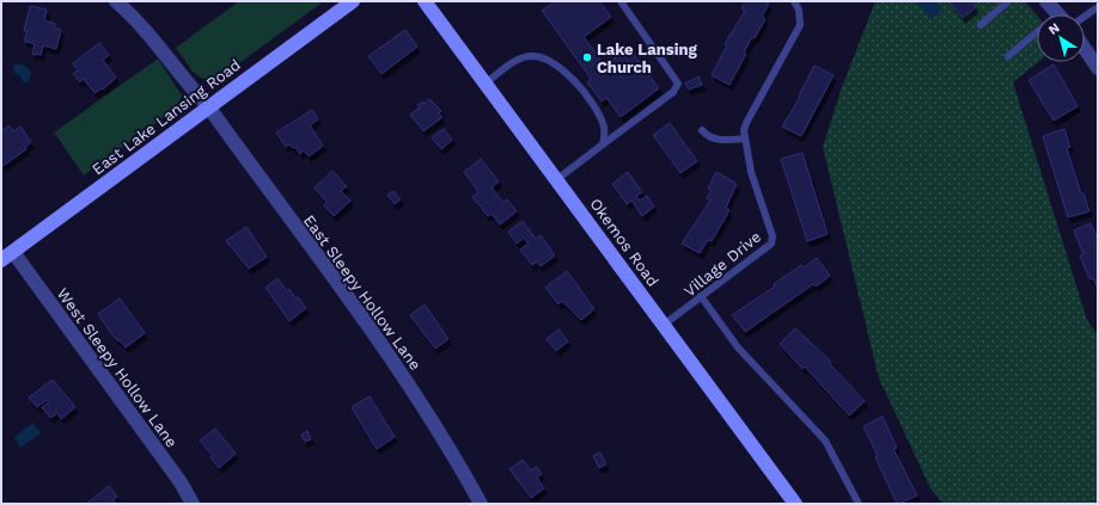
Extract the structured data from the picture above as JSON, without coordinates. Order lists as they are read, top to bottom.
{
  "streets": {
    "street": [
      "East Lake Lansing Road",
      "Okemos Road",
      "East Sleepy Hollow Lane",
      "West Sleepy Hollow Lane"
    ],
    "lane": ["Village Drive"]
  },
  "crossings": [
    ["East Lake Lansing Road", "East Sleepy Hollow Lane"],
    ["East Lake Lansing Road", "West Sleepy Hollow Lane"],
    ["Okemos Road", "Village Drive"]
  ],
  "places": ["Lake Lansing Church"],
  "north": "top left"
}
